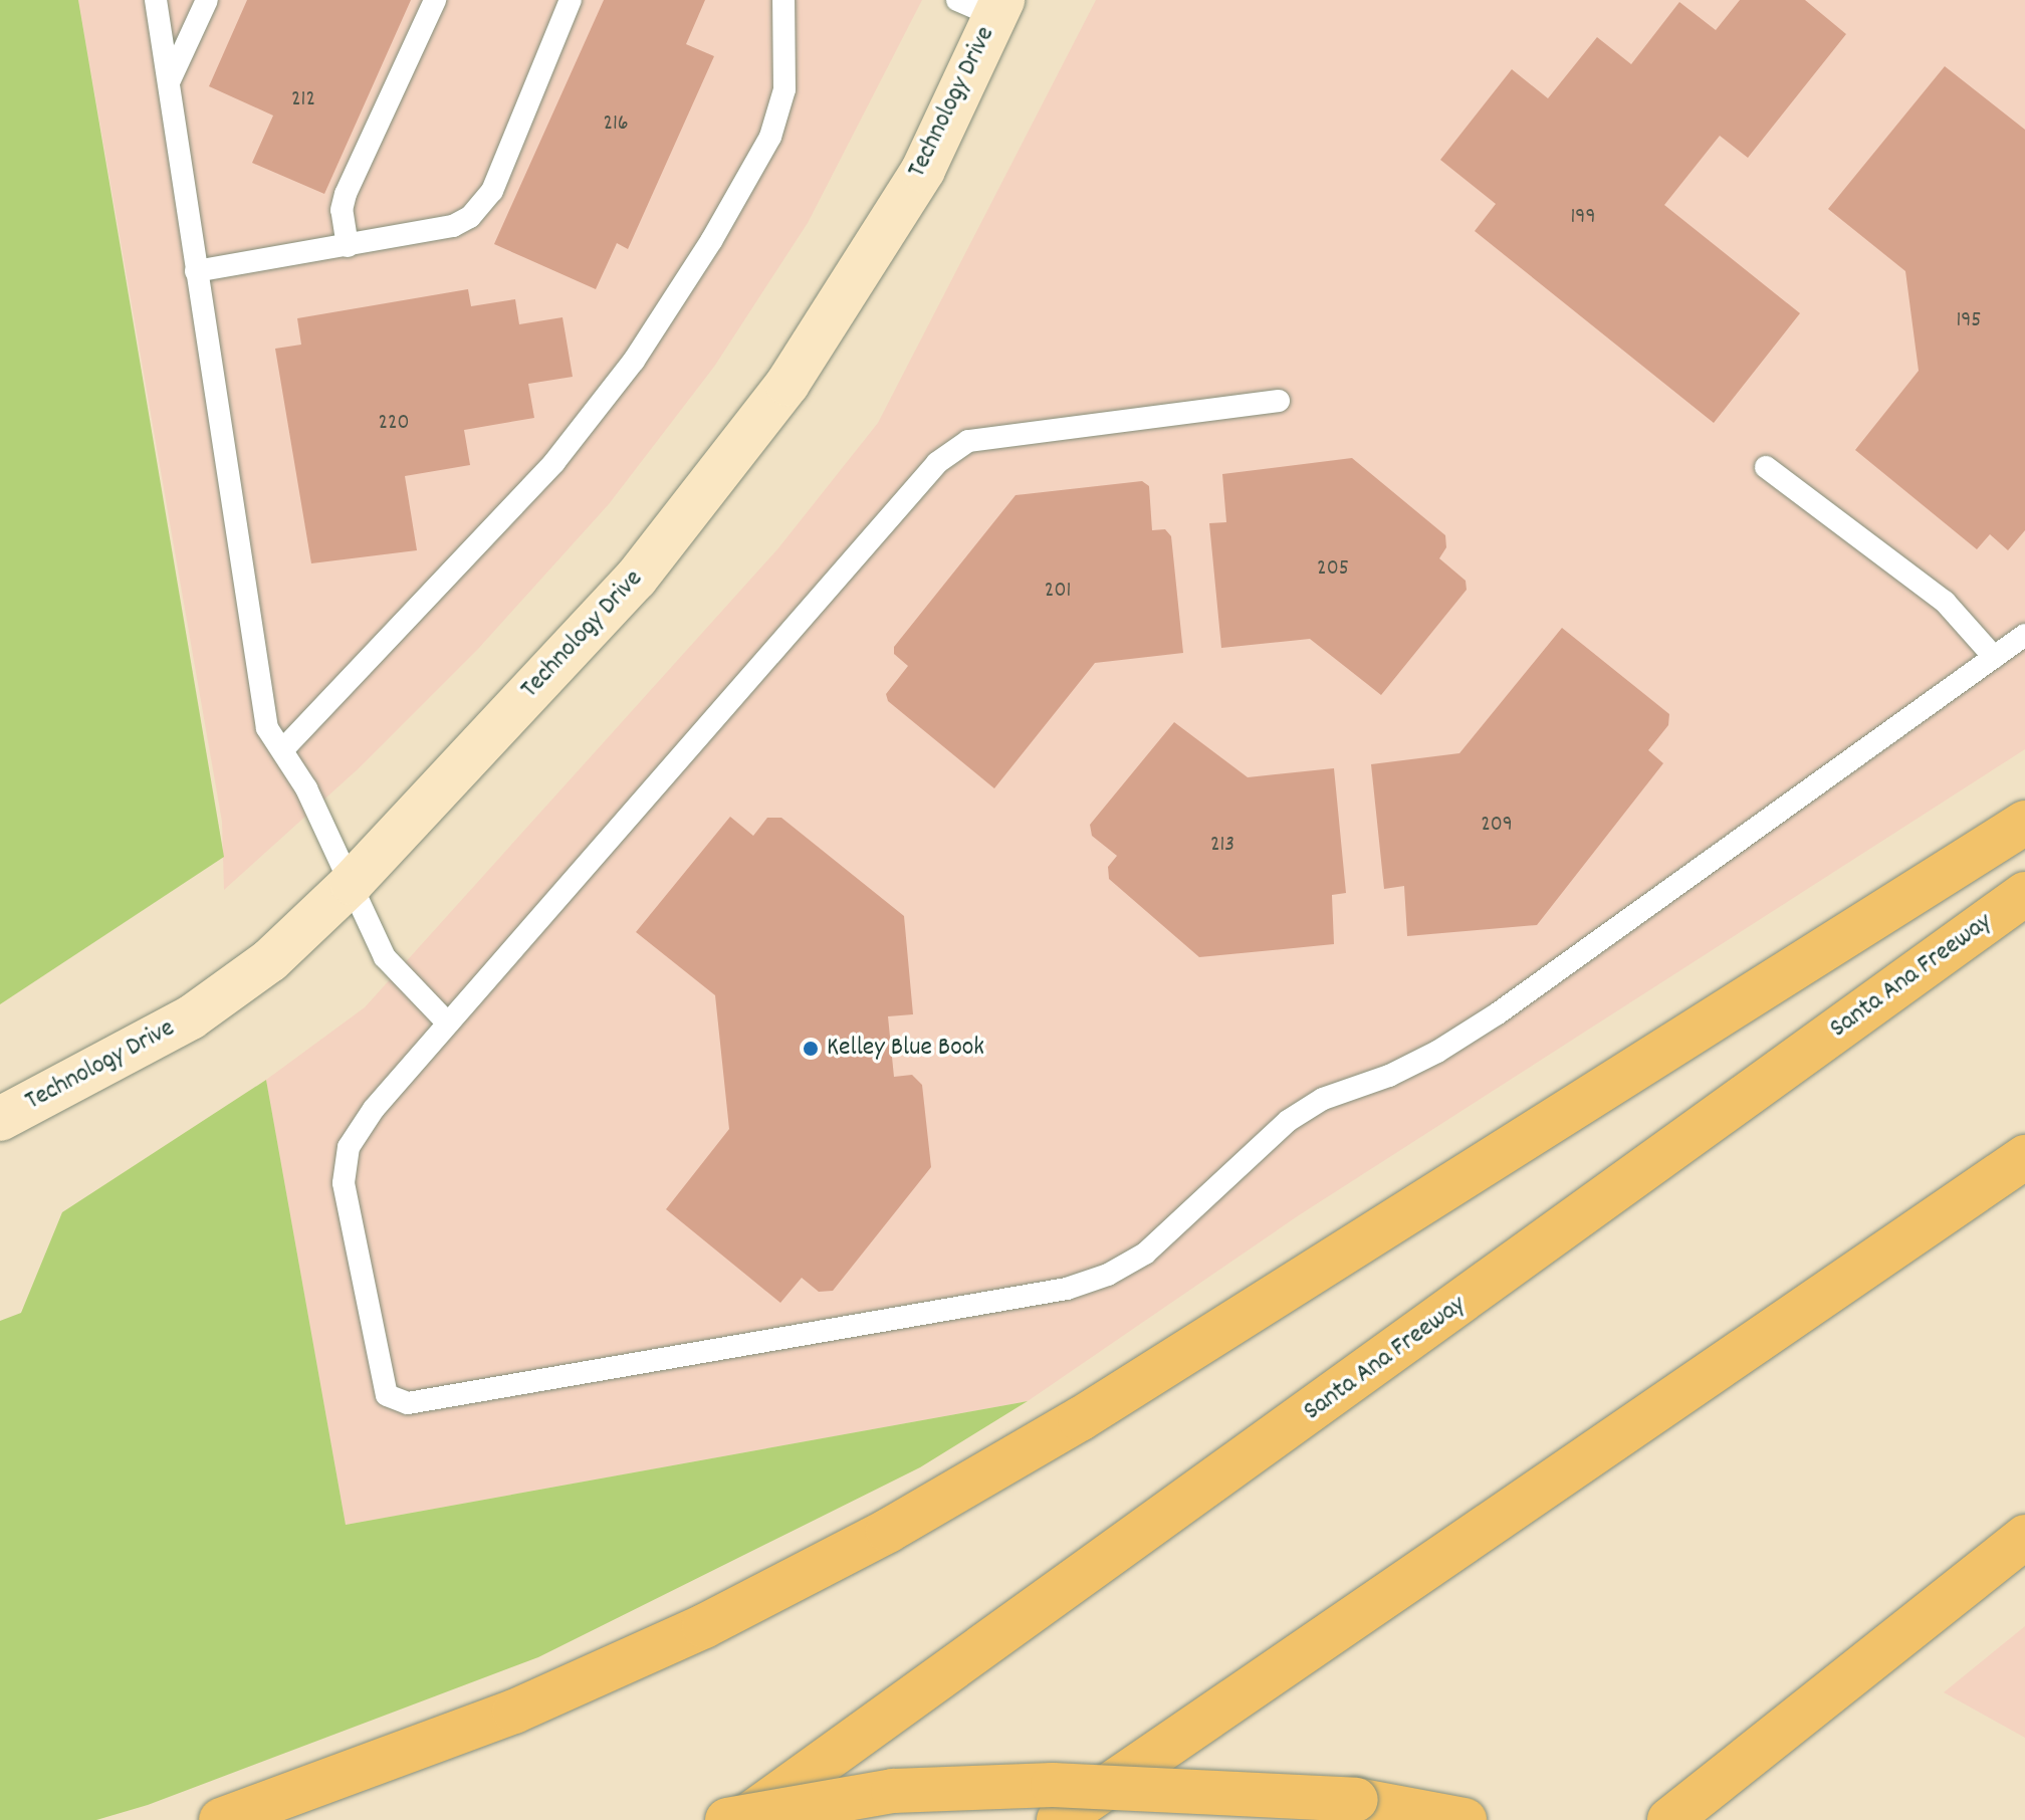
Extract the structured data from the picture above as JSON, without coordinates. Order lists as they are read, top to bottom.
{
  "streets": {
    "highway": ["Santa Ana Freeway"],
    "street": ["Technology Drive"]
  },
  "places": ["Kelley Blue Book"],
  "house_numbers": [
    "212",
    "216",
    "199",
    "195",
    "220",
    "205",
    "201",
    "209",
    "213"
  ]
}
